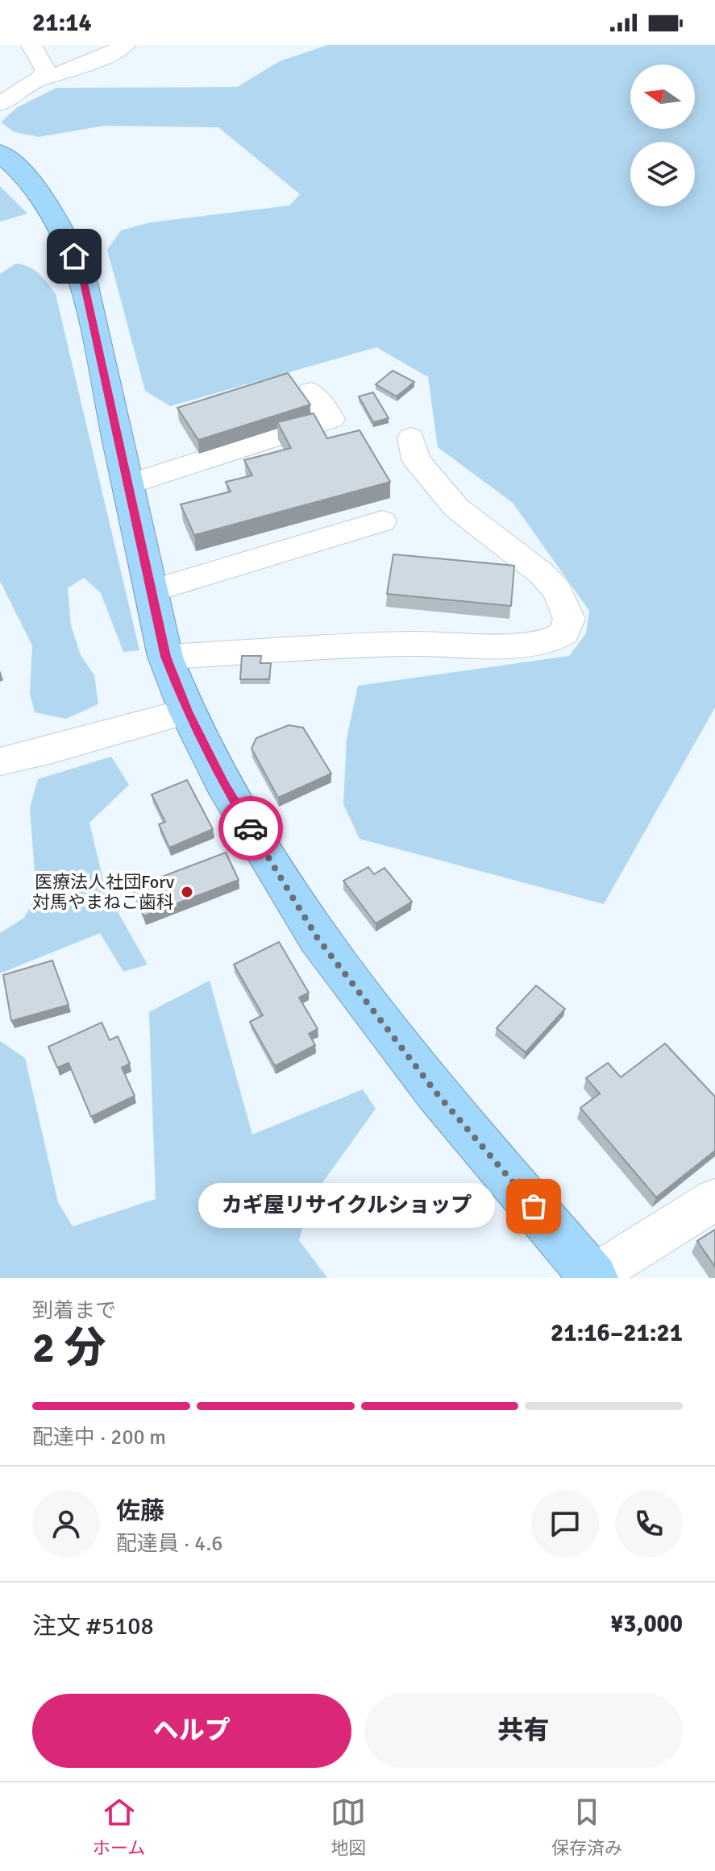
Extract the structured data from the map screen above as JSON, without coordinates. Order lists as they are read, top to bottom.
{
  "places": ["医療法人社団Forv 対馬やまねこ歯科", "カギ屋リサイクルショップ"],
  "north": "left",
  "page": {
    "status": "21:14",
    "bubble": "カギ屋リサイクルショップ",
    "heading": ["2 分", "到着まで", "21:16–21:21"],
    "panel": [
      "佐藤",
      "配達員 · 4.6",
      "注文 #5108",
      "¥3,000"
    ],
    "bar": "配達中 · 200 m",
    "buttons": ["ヘルプ", "共有"],
    "tabs": ["ホーム", "地図", "保存済み"]
  }
}
